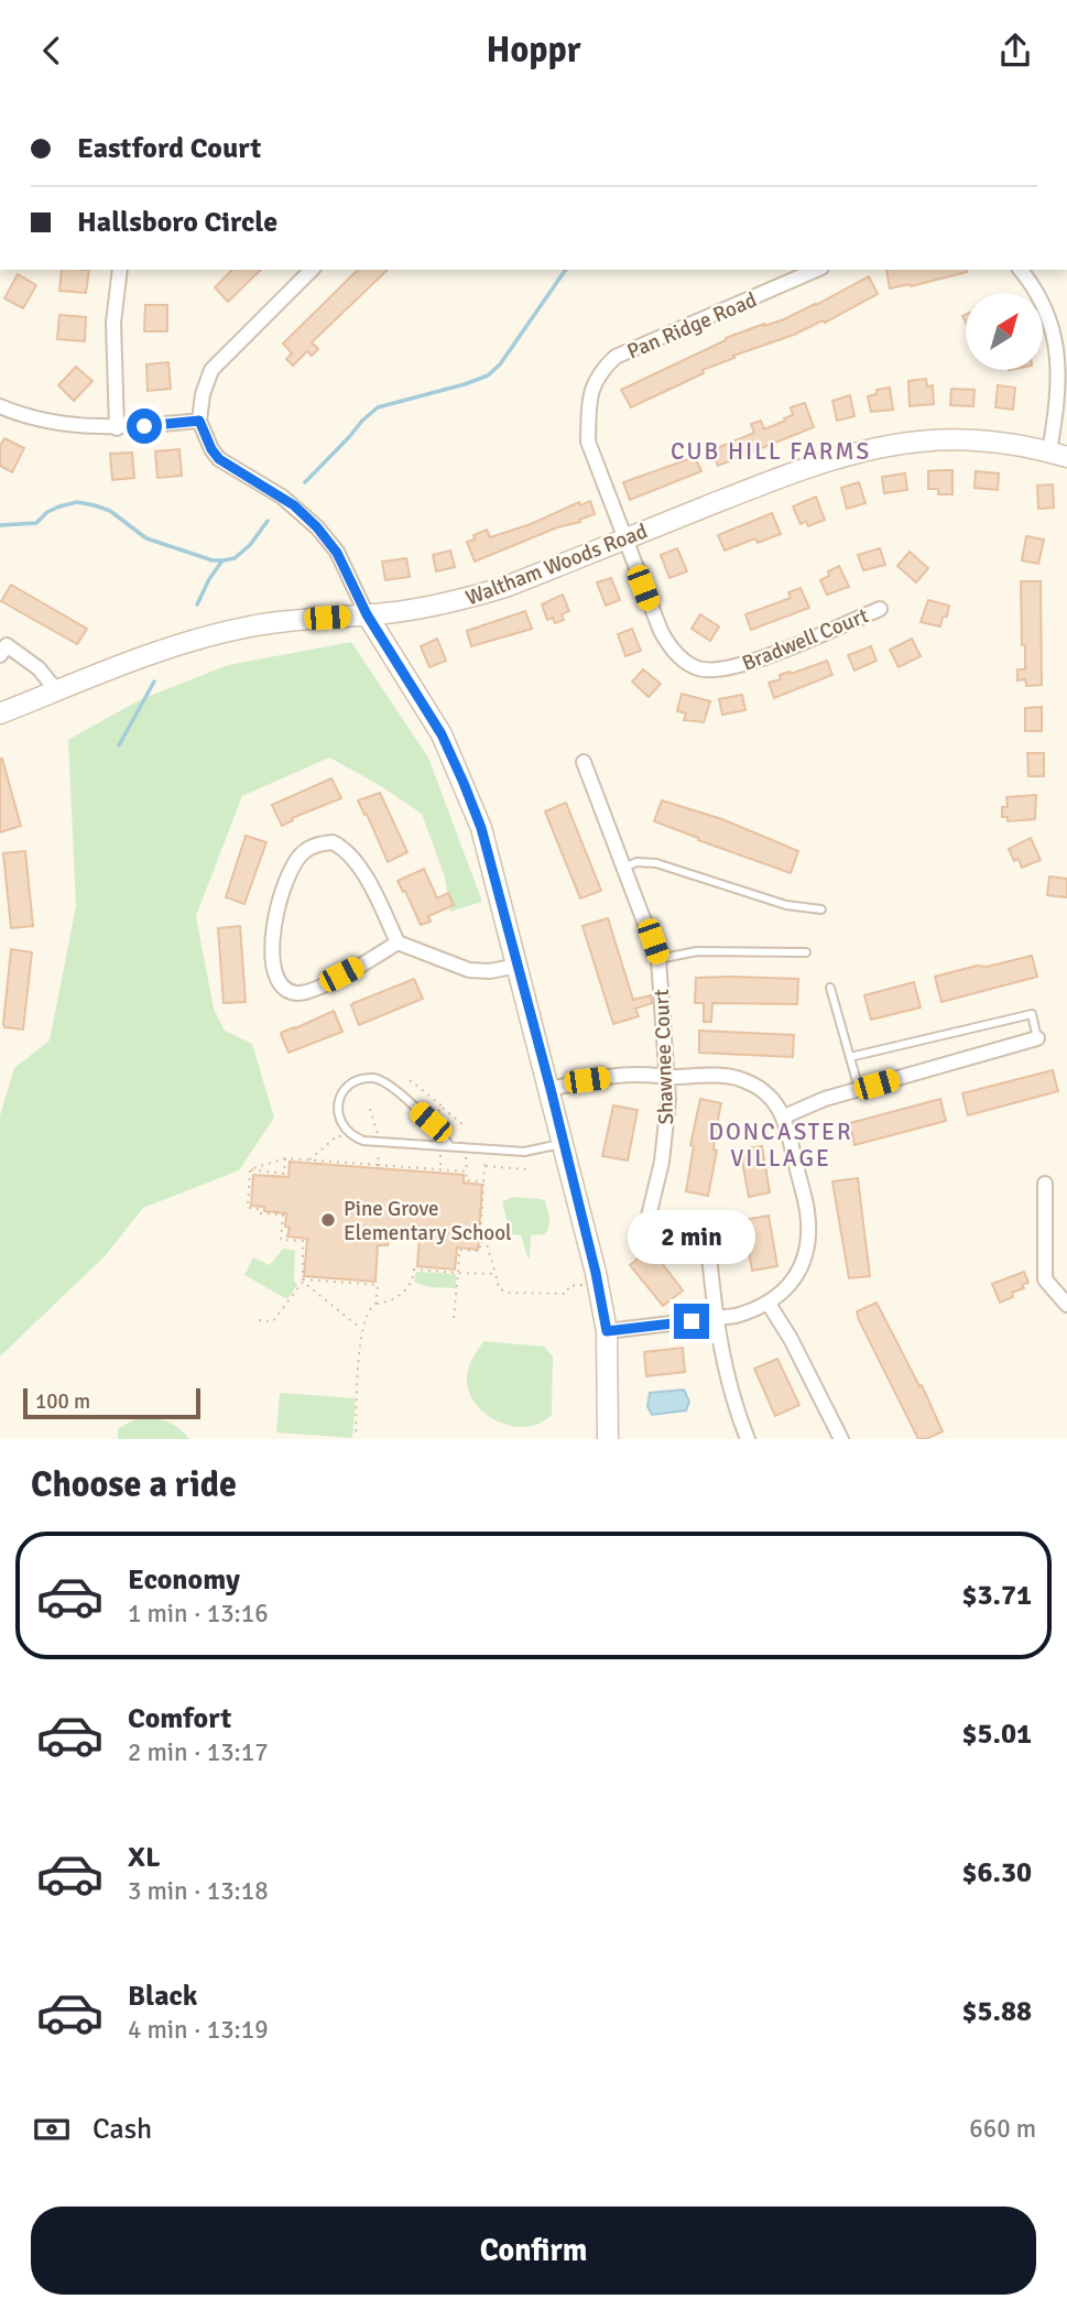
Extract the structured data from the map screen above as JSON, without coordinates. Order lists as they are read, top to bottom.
{
  "streets": {
    "street": [
      "Pan Ridge Road",
      "Waltham Woods Road",
      "Bradwell Court",
      "Shawnee Court"
    ]
  },
  "crossings": [
    ["Pan Ridge Road", "Waltham Woods Road"],
    ["Pan Ridge Road", "Bradwell Court"],
    ["Waltham Woods Road", "Bradwell Court"]
  ],
  "districts": ["CUB HILL FARMS", "DONCASTER VILLAGE"],
  "places": ["Pine Grove Elementary School"],
  "scale_bar": "100 m",
  "north": "top right",
  "page": {
    "header": "Hoppr",
    "banner": ["Eastford Court", "Hallsboro Circle"],
    "bubble": "2 min",
    "scale": "100 m",
    "heading": "Choose a ride",
    "list": [
      {
        "name": "Economy",
        "note": "1 min · 13:16",
        "value": "$3.71"
      },
      {
        "name": "Comfort",
        "note": "2 min · 13:17",
        "value": "$5.01"
      },
      {
        "name": "XL",
        "note": "3 min · 13:18",
        "value": "$6.30"
      },
      {
        "name": "Black",
        "note": "4 min · 13:19",
        "value": "$5.88"
      }
    ],
    "pay": ["Cash", "660 m"],
    "buttons": "Confirm"
  }
}
